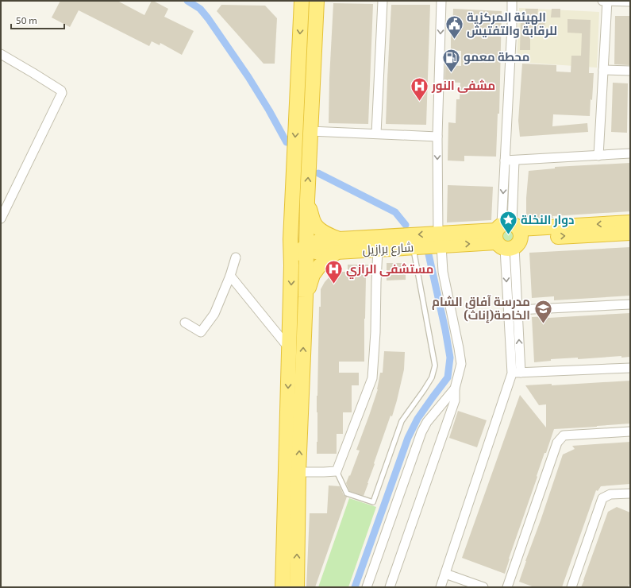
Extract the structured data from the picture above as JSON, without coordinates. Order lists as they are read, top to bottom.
{
  "streets": {
    "highway": ["شارع برازيل"]
  },
  "places": {
    "public building": ["الهيئة المركزية للرقابة والتفتيش"],
    "fuel station": ["محطة معمو"],
    "hospital": ["مشفى النور", "مستشفى الرازي"],
    "place": ["دوار النخلة"],
    "school or university": ["مدرسة آفاق الشام الخاصة(إناث)"]
  },
  "scale_bar": "50 m"
}
